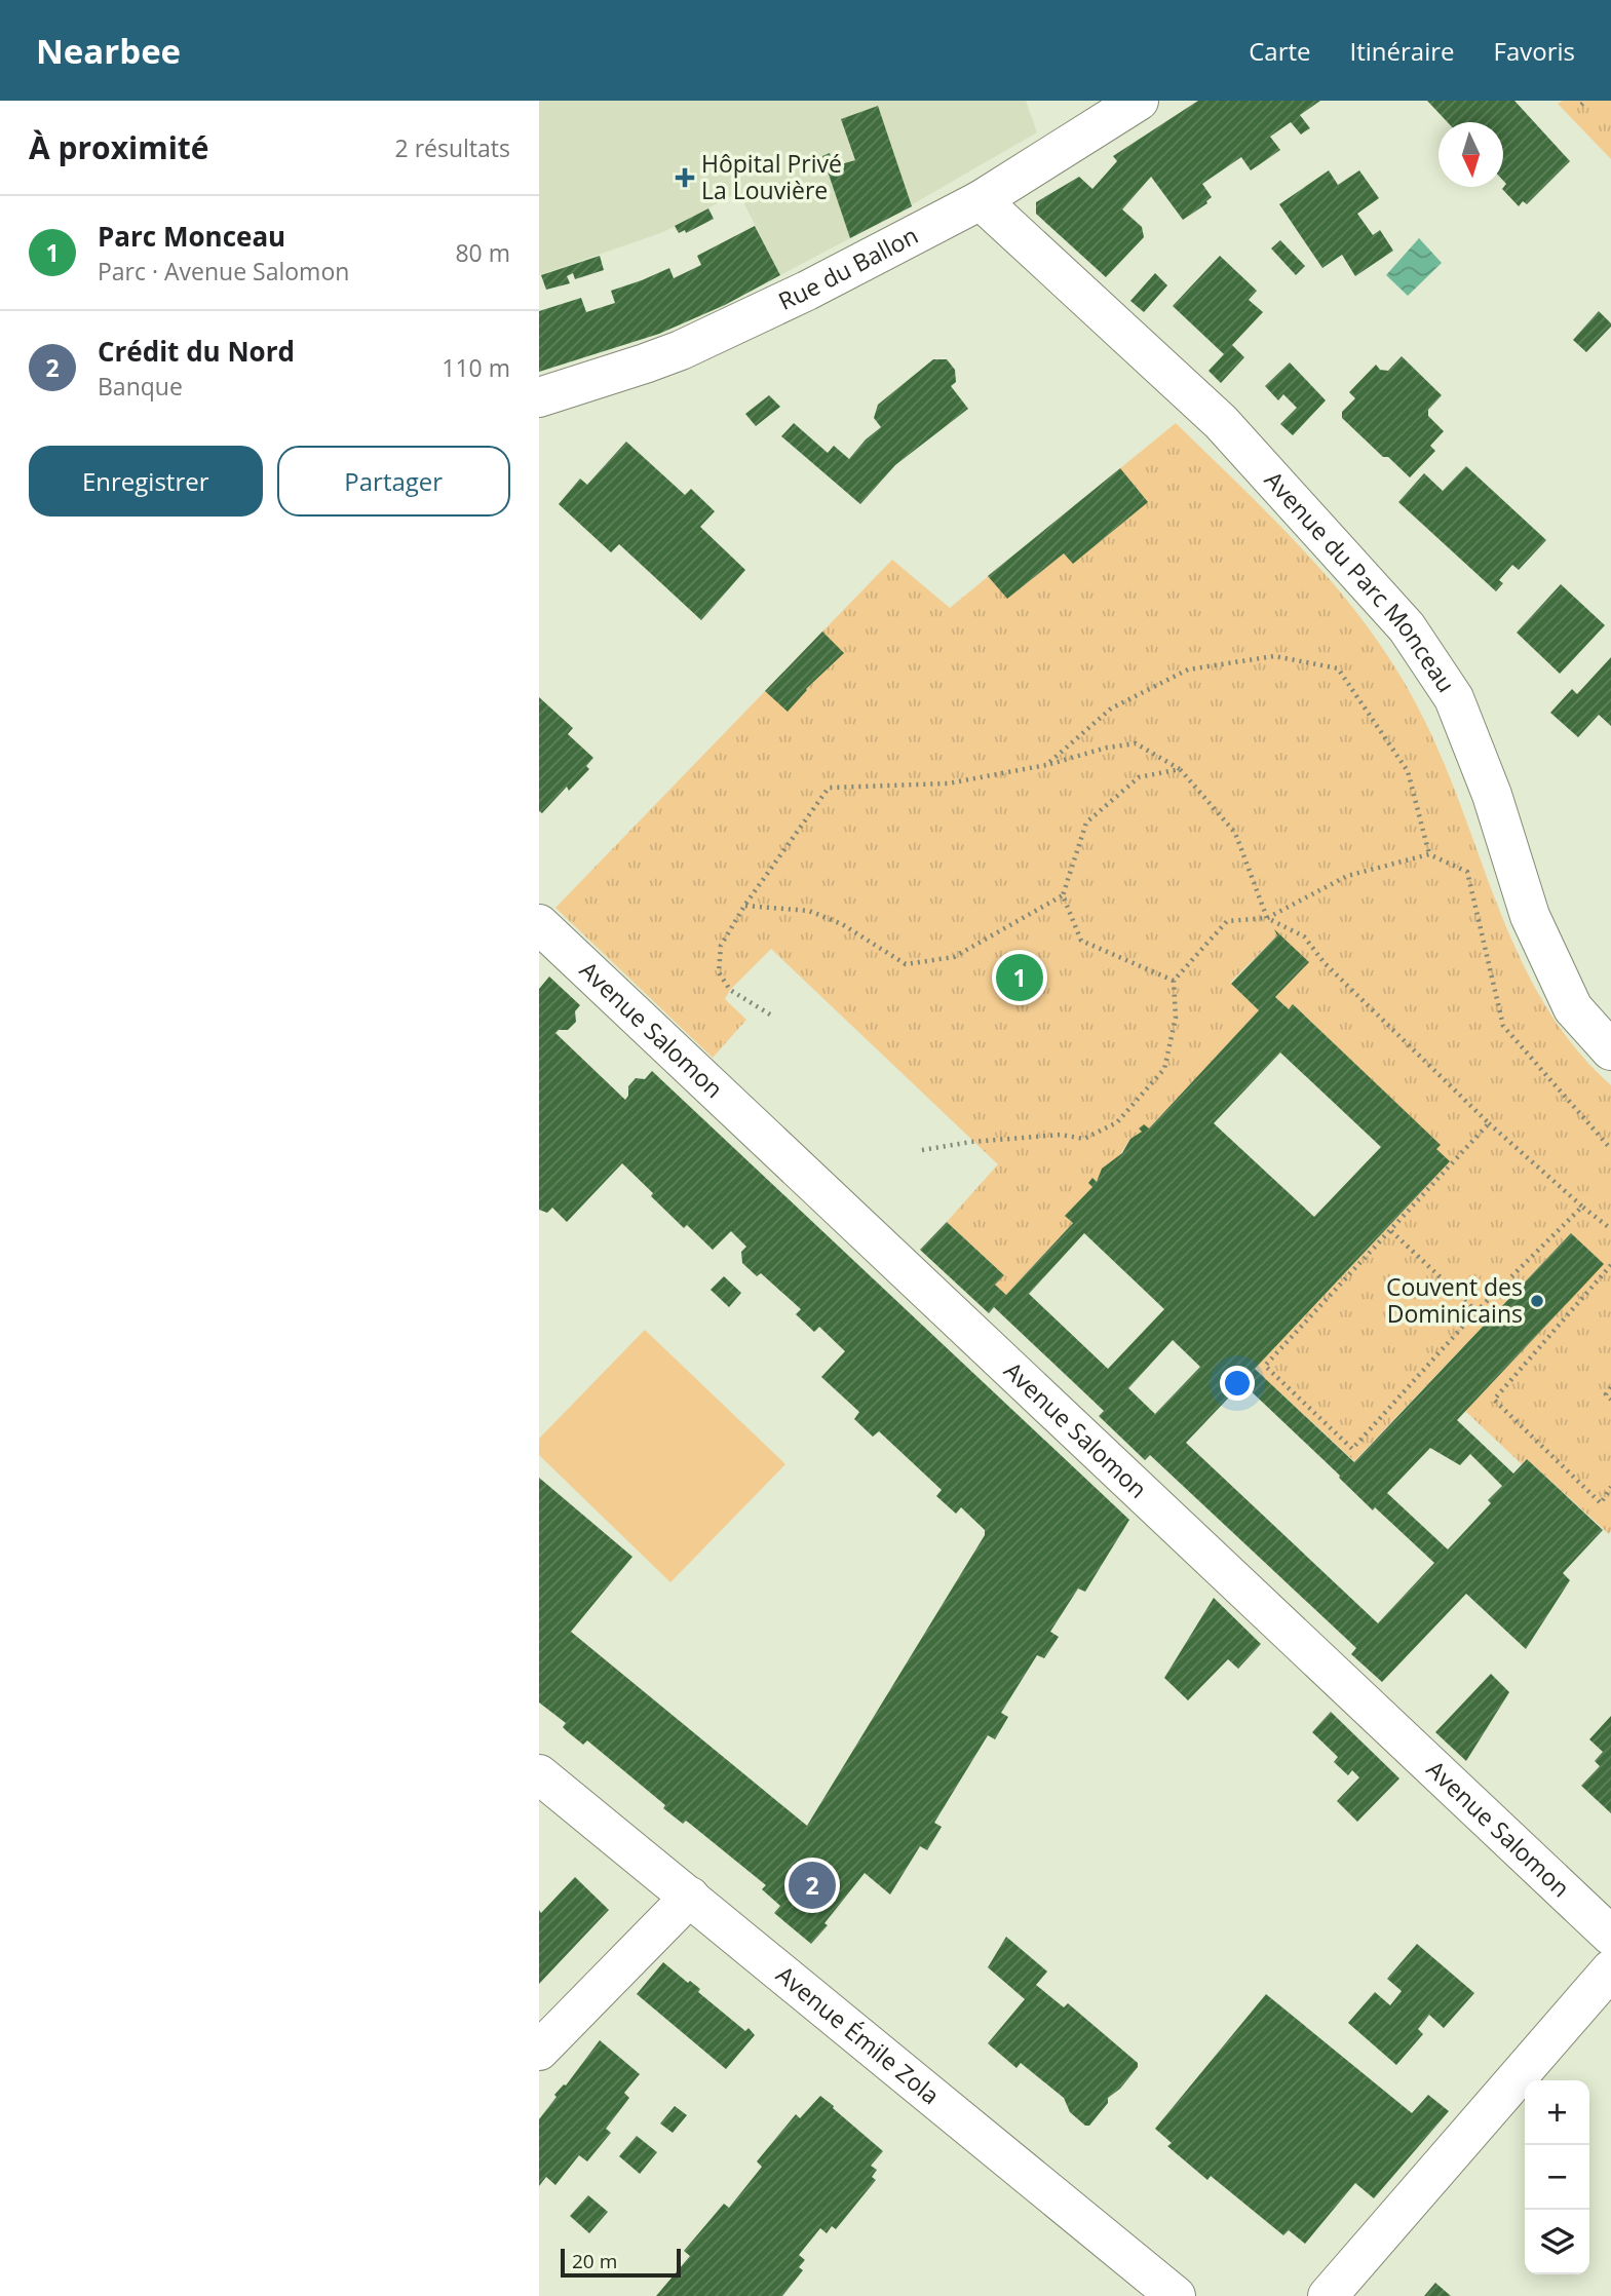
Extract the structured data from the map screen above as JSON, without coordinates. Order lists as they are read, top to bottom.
{
  "streets": {
    "street": [
      "Rue du Ballon",
      "Avenue du Parc Monceau",
      "Avenue Salomon",
      "Avenue Émile Zola"
    ]
  },
  "crossings": [
    ["Rue du Ballon", "Avenue du Parc Monceau"]
  ],
  "places": {
    "health": ["Hôpital Privé La Louvière"],
    "other": ["Couvent des Dominicains"]
  },
  "scale_bar": "20 m",
  "north": "bottom",
  "page": {
    "header": "Nearbee",
    "nav": ["Carte", "Itinéraire", "Favoris"],
    "heading": ["À proximité", "2 résultats"],
    "list": [
      {
        "mark": "1",
        "name": "Parc Monceau",
        "note": "Parc · Avenue Salomon",
        "value": "80 m"
      },
      {
        "mark": "2",
        "name": "Crédit du Nord",
        "note": "Banque",
        "value": "110 m"
      }
    ],
    "buttons": ["Enregistrer", "Partager"],
    "pins": ["1", "2"],
    "map_buttons": ["+", "−"],
    "scale": "20 m"
  }
}
